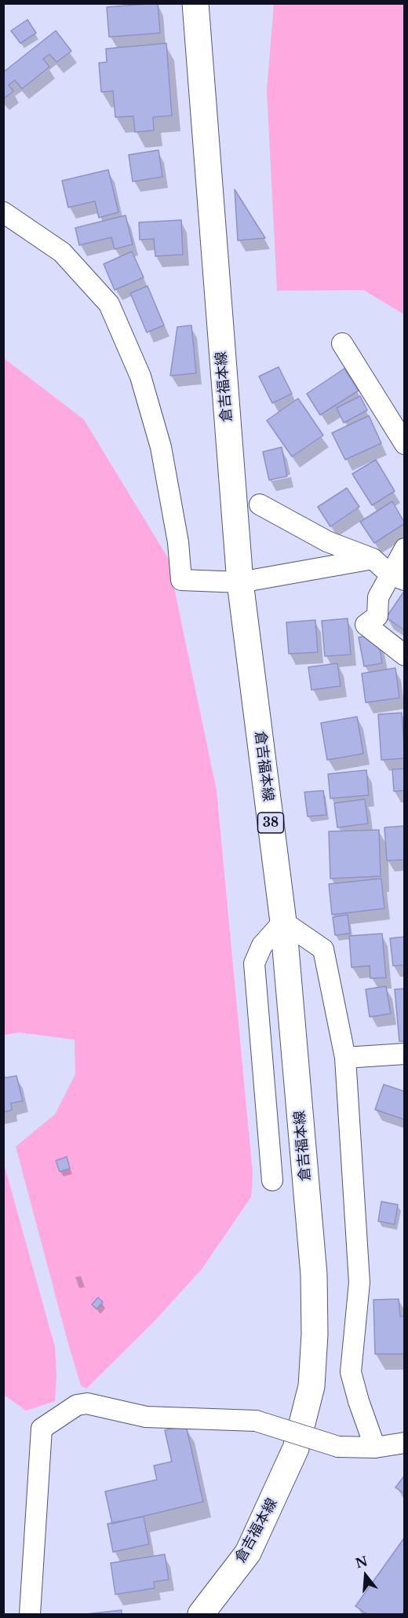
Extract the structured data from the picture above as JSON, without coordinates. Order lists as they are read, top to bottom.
{
  "streets": {
    "main road": ["倉吉福本線", "38"]
  },
  "north": "top"
}
